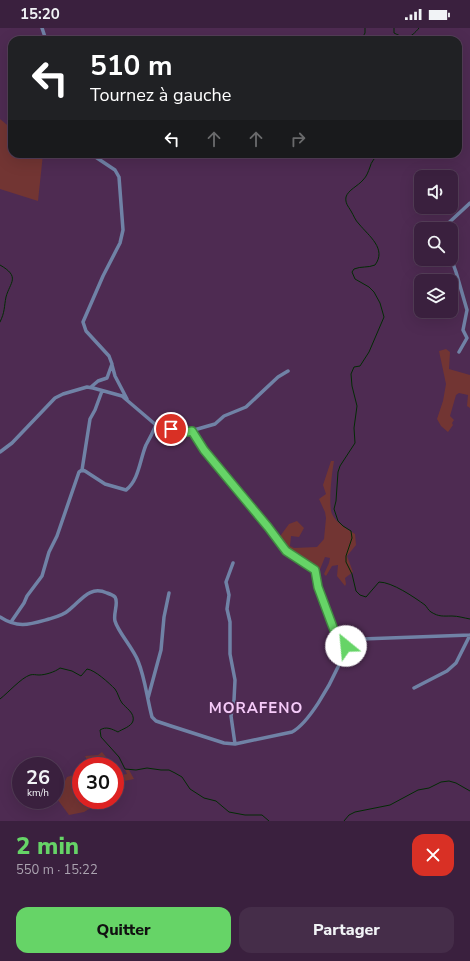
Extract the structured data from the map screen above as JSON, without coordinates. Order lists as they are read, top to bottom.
{
  "districts": ["MORAFENO"],
  "page": {
    "status": "15:20",
    "turn": ["510 m", "Tournez à gauche"],
    "speed": "26 km/h",
    "limit": "30",
    "heading": ["2 min", "550 m · 15:22"],
    "buttons": ["Quitter", "Partager"]
  }
}
